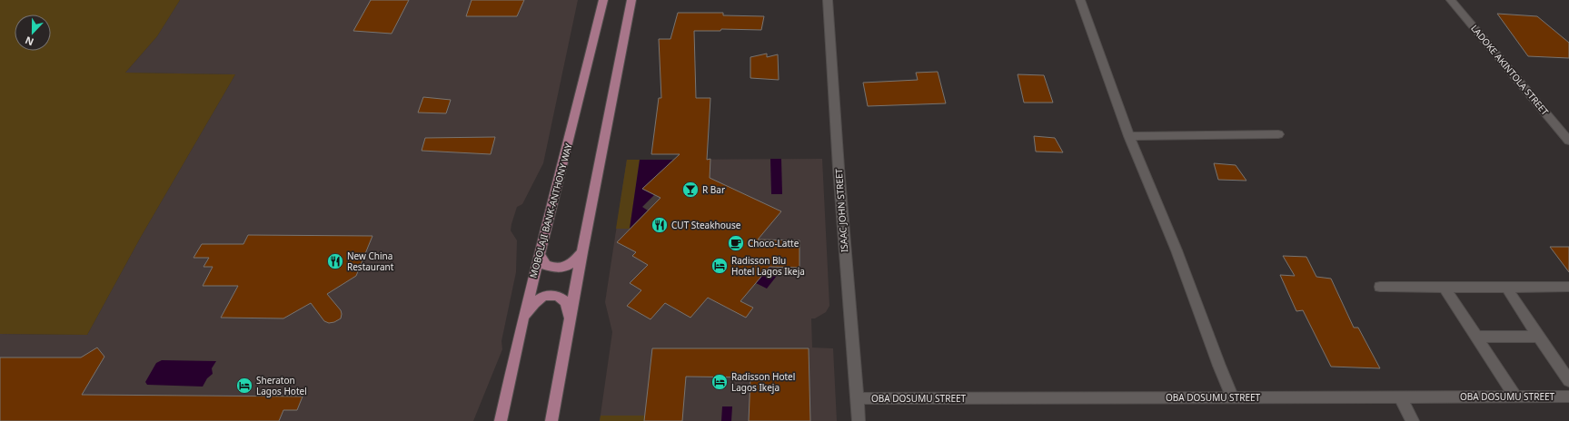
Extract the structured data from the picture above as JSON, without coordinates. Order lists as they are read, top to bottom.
{
  "streets": {
    "main road": ["MOBOLAJI BANK-ANTHONY WAY"],
    "street": ["LADOKE AKINTOLA STREET", "ISAAC JOHN STREET", "OBA DOSUMU STREET"]
  },
  "crossings": [
    ["ISAAC JOHN STREET", "OBA DOSUMU STREET"]
  ],
  "places": {
    "bar": ["R Bar"],
    "restaurant": ["CUT Steakhouse", "New China Restaurant"],
    "cafe": ["Choco-Latte"],
    "hotel": ["Radisson Blu Hotel Lagos Ikeja", "Radisson Hotel Lagos Ikeja", "Sheraton Lagos Hotel"]
  },
  "north": "bottom"
}
